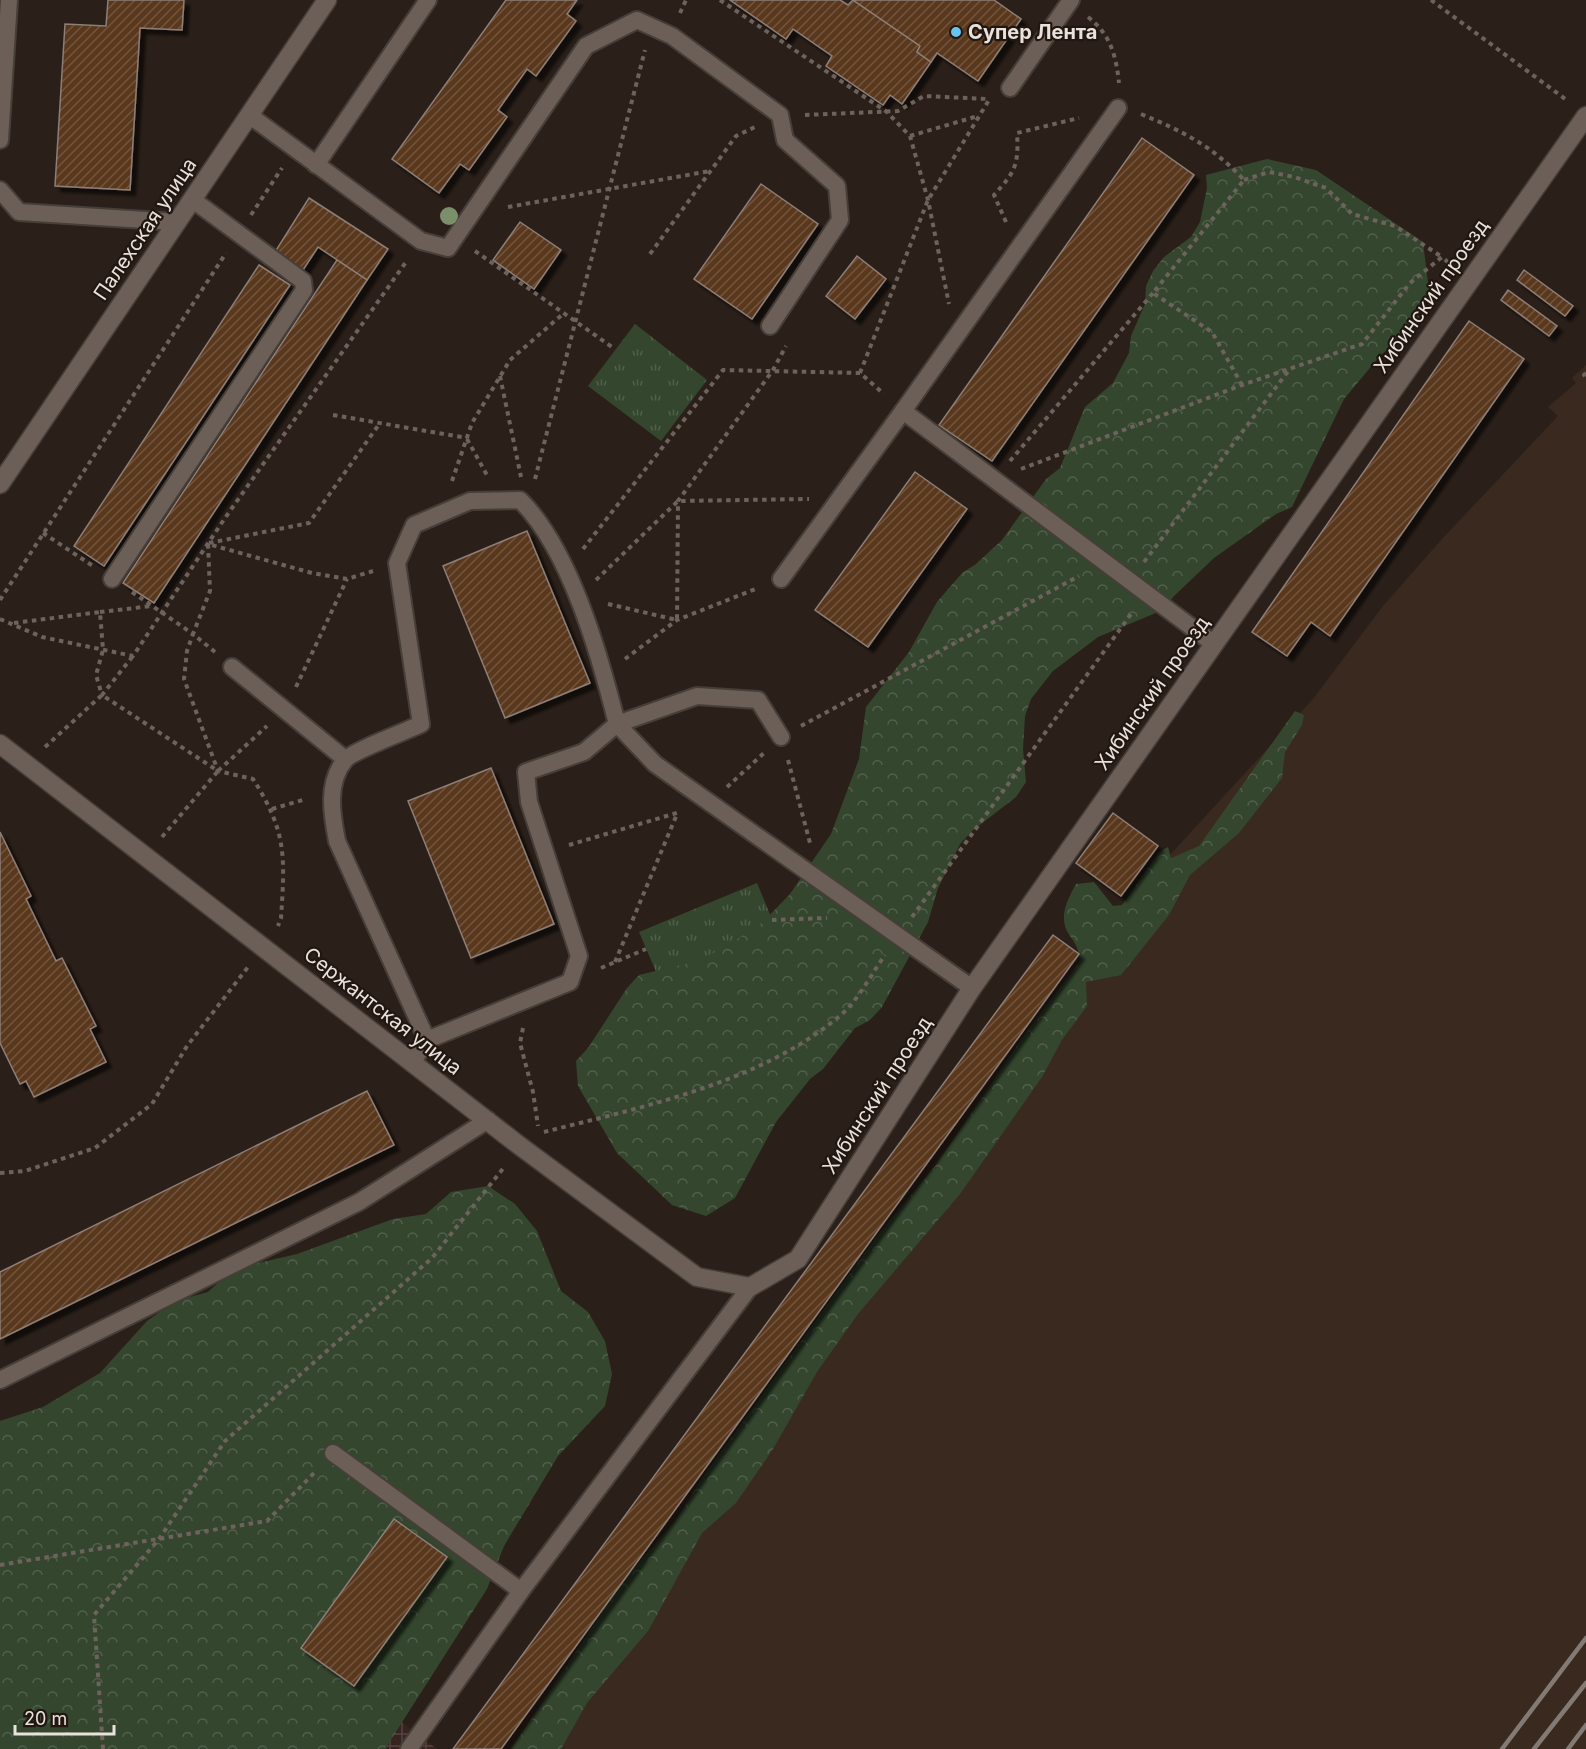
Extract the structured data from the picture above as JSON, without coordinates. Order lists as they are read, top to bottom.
{
  "streets": {
    "street": ["Палехская улица", "Хибинский проезд", "Сержантская улица"]
  },
  "crossings": [
    ["Хибинский проезд", "Сержантская улица"]
  ],
  "places": ["Супер Лента"],
  "scale_bar": "20 m"
}
